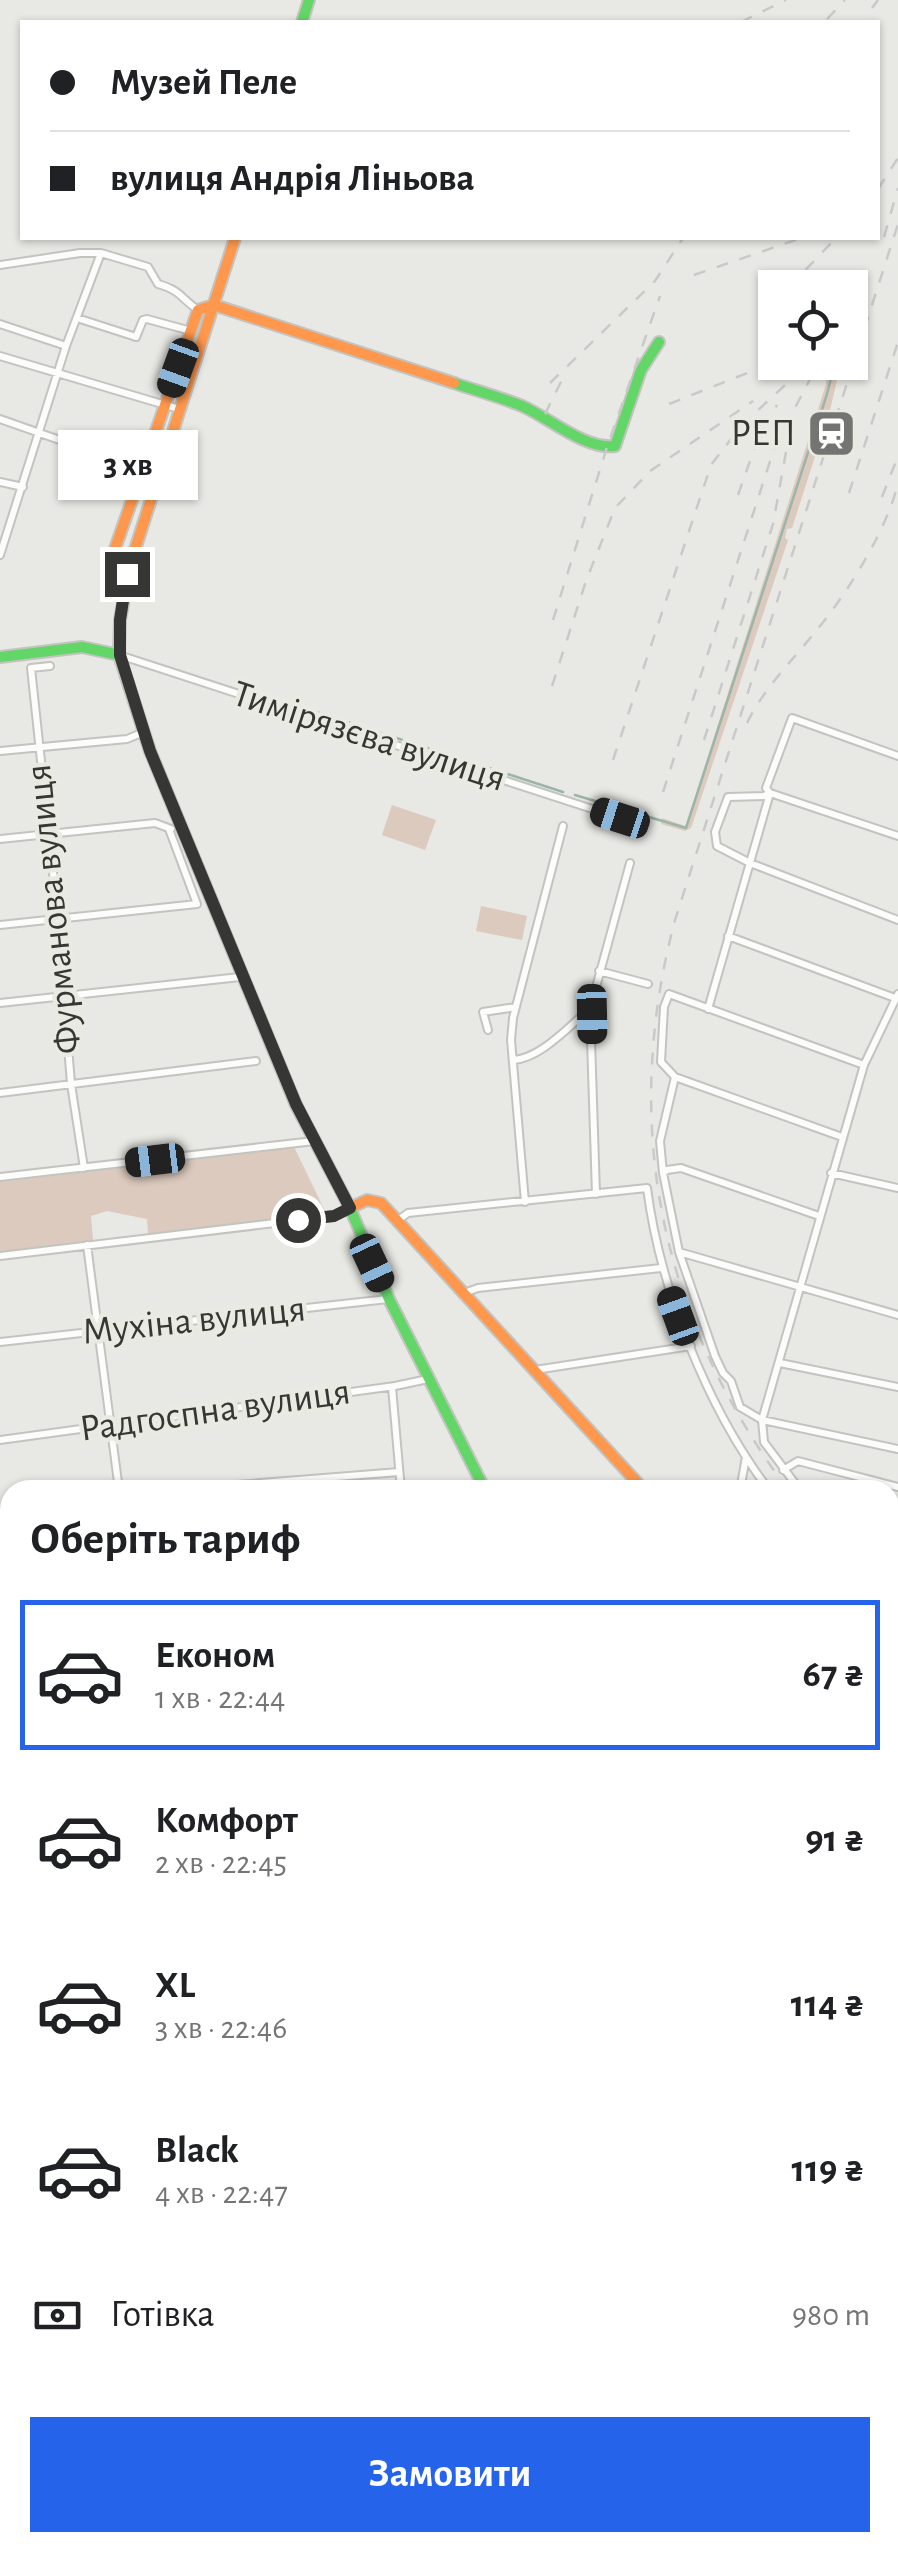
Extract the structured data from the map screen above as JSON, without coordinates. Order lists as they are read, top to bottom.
{
  "streets": {
    "street": [
      "Тимірязєва вулиця",
      "Фурманова вулиця",
      "Мухіна вулиця",
      "Радгоспна вулиця"
    ]
  },
  "places": {
    "station": ["РЕП"]
  },
  "page": {
    "banner": ["Музей Пеле", "вулиця Андрія Ліньова"],
    "bubble": "3 хв",
    "heading": "Оберіть тариф",
    "list": [
      {
        "name": "Економ",
        "note": "1 хв · 22:44",
        "value": "67 ₴"
      },
      {
        "name": "Комфорт",
        "note": "2 хв · 22:45",
        "value": "91 ₴"
      },
      {
        "name": "XL",
        "note": "3 хв · 22:46",
        "value": "114 ₴"
      },
      {
        "name": "Black",
        "note": "4 хв · 22:47",
        "value": "119 ₴"
      }
    ],
    "pay": ["Готівка", "980 m"],
    "buttons": "Замовити"
  }
}
